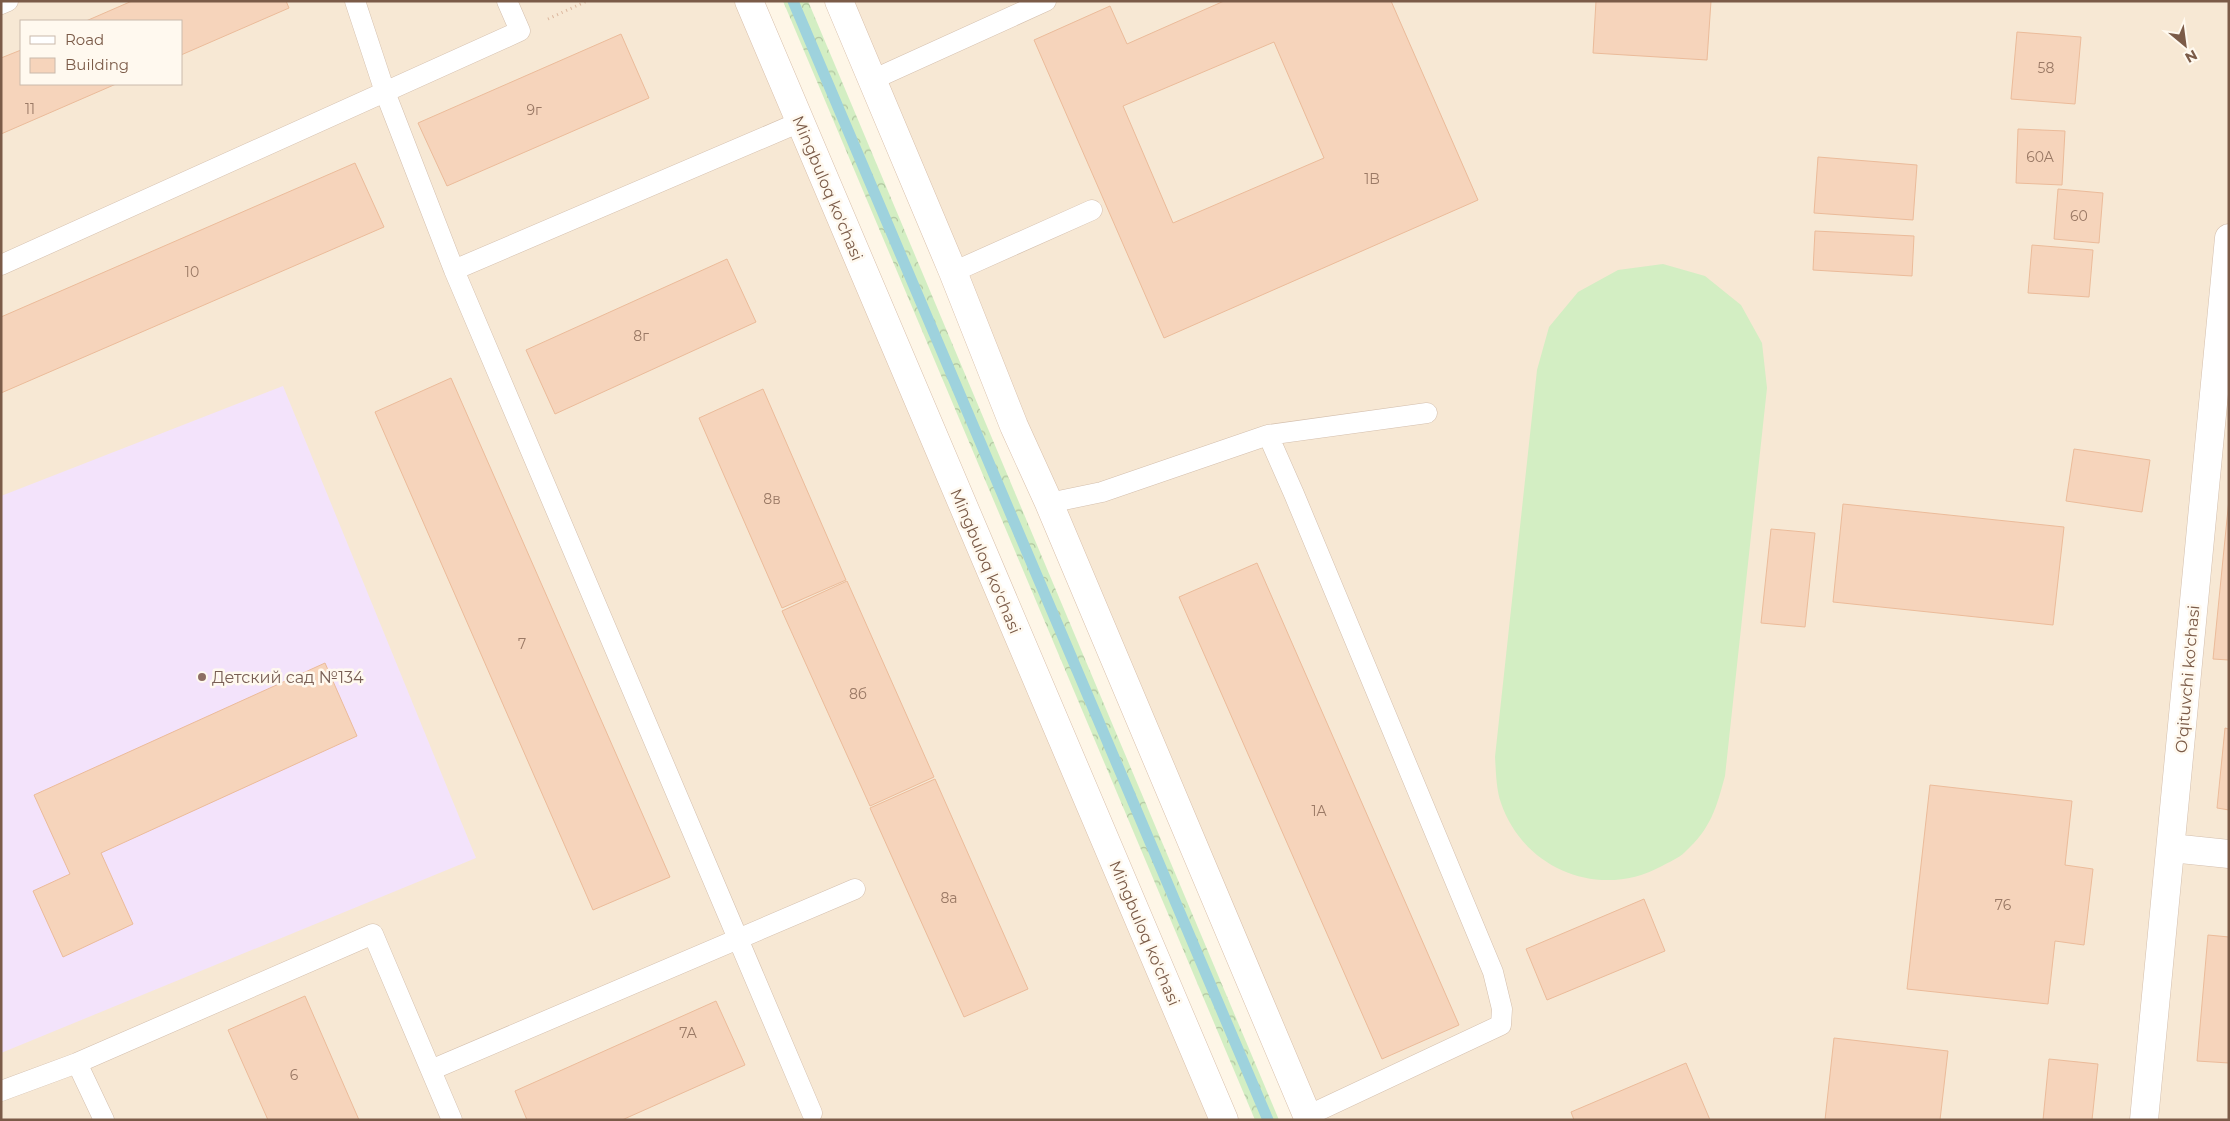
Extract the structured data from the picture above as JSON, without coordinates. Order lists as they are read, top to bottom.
{
  "streets": {
    "main road": ["Mingbuloq ko'chasi", "O'qituvchi ko'chasi"]
  },
  "places": ["Детский сад №134"],
  "house_numbers": [
    "58",
    "11",
    "9г",
    "60A",
    "1B",
    "60",
    "10",
    "8г",
    "8в",
    "7",
    "8б",
    "1A",
    "8а",
    "76",
    "7A",
    "6"
  ],
  "legend": ["Road", "Building"],
  "north": "bottom right"
}
